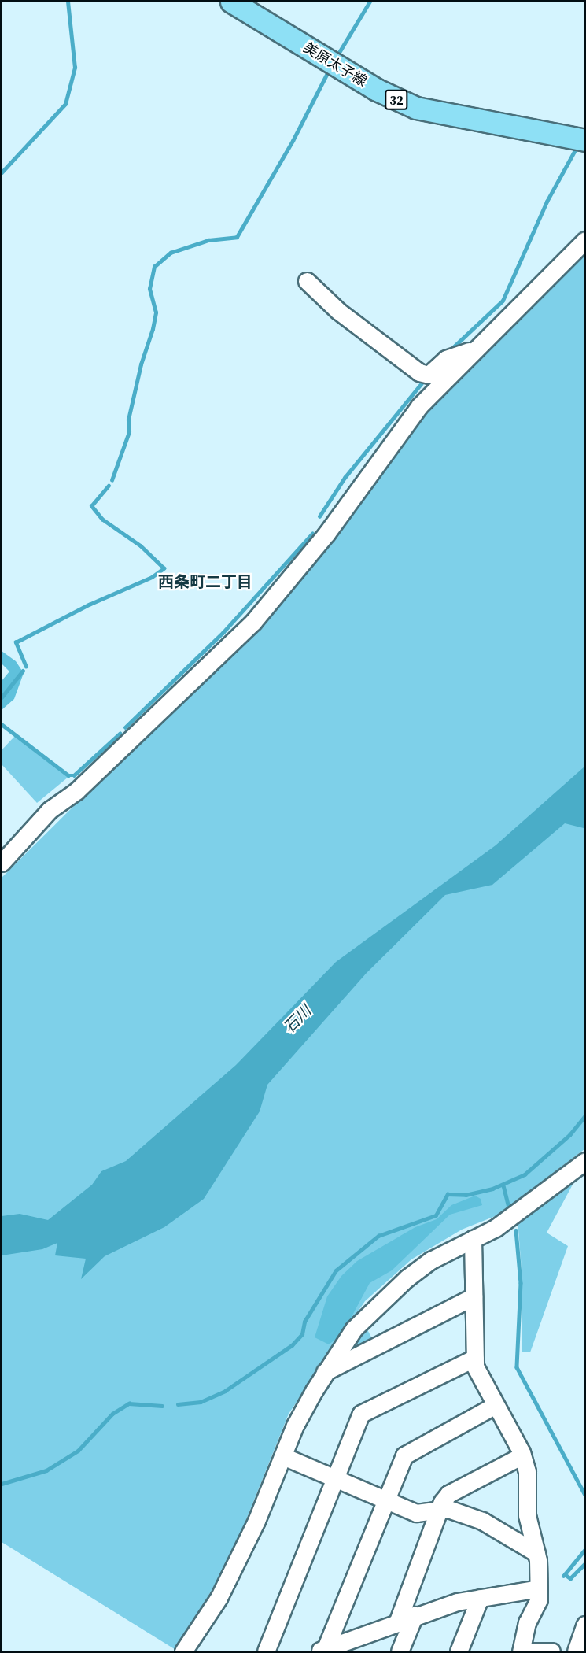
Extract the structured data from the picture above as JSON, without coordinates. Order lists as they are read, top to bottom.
{
  "streets": {
    "main road": ["美原太子線", "32"]
  },
  "districts": ["西条町二丁目"],
  "water": ["石川"]
}
